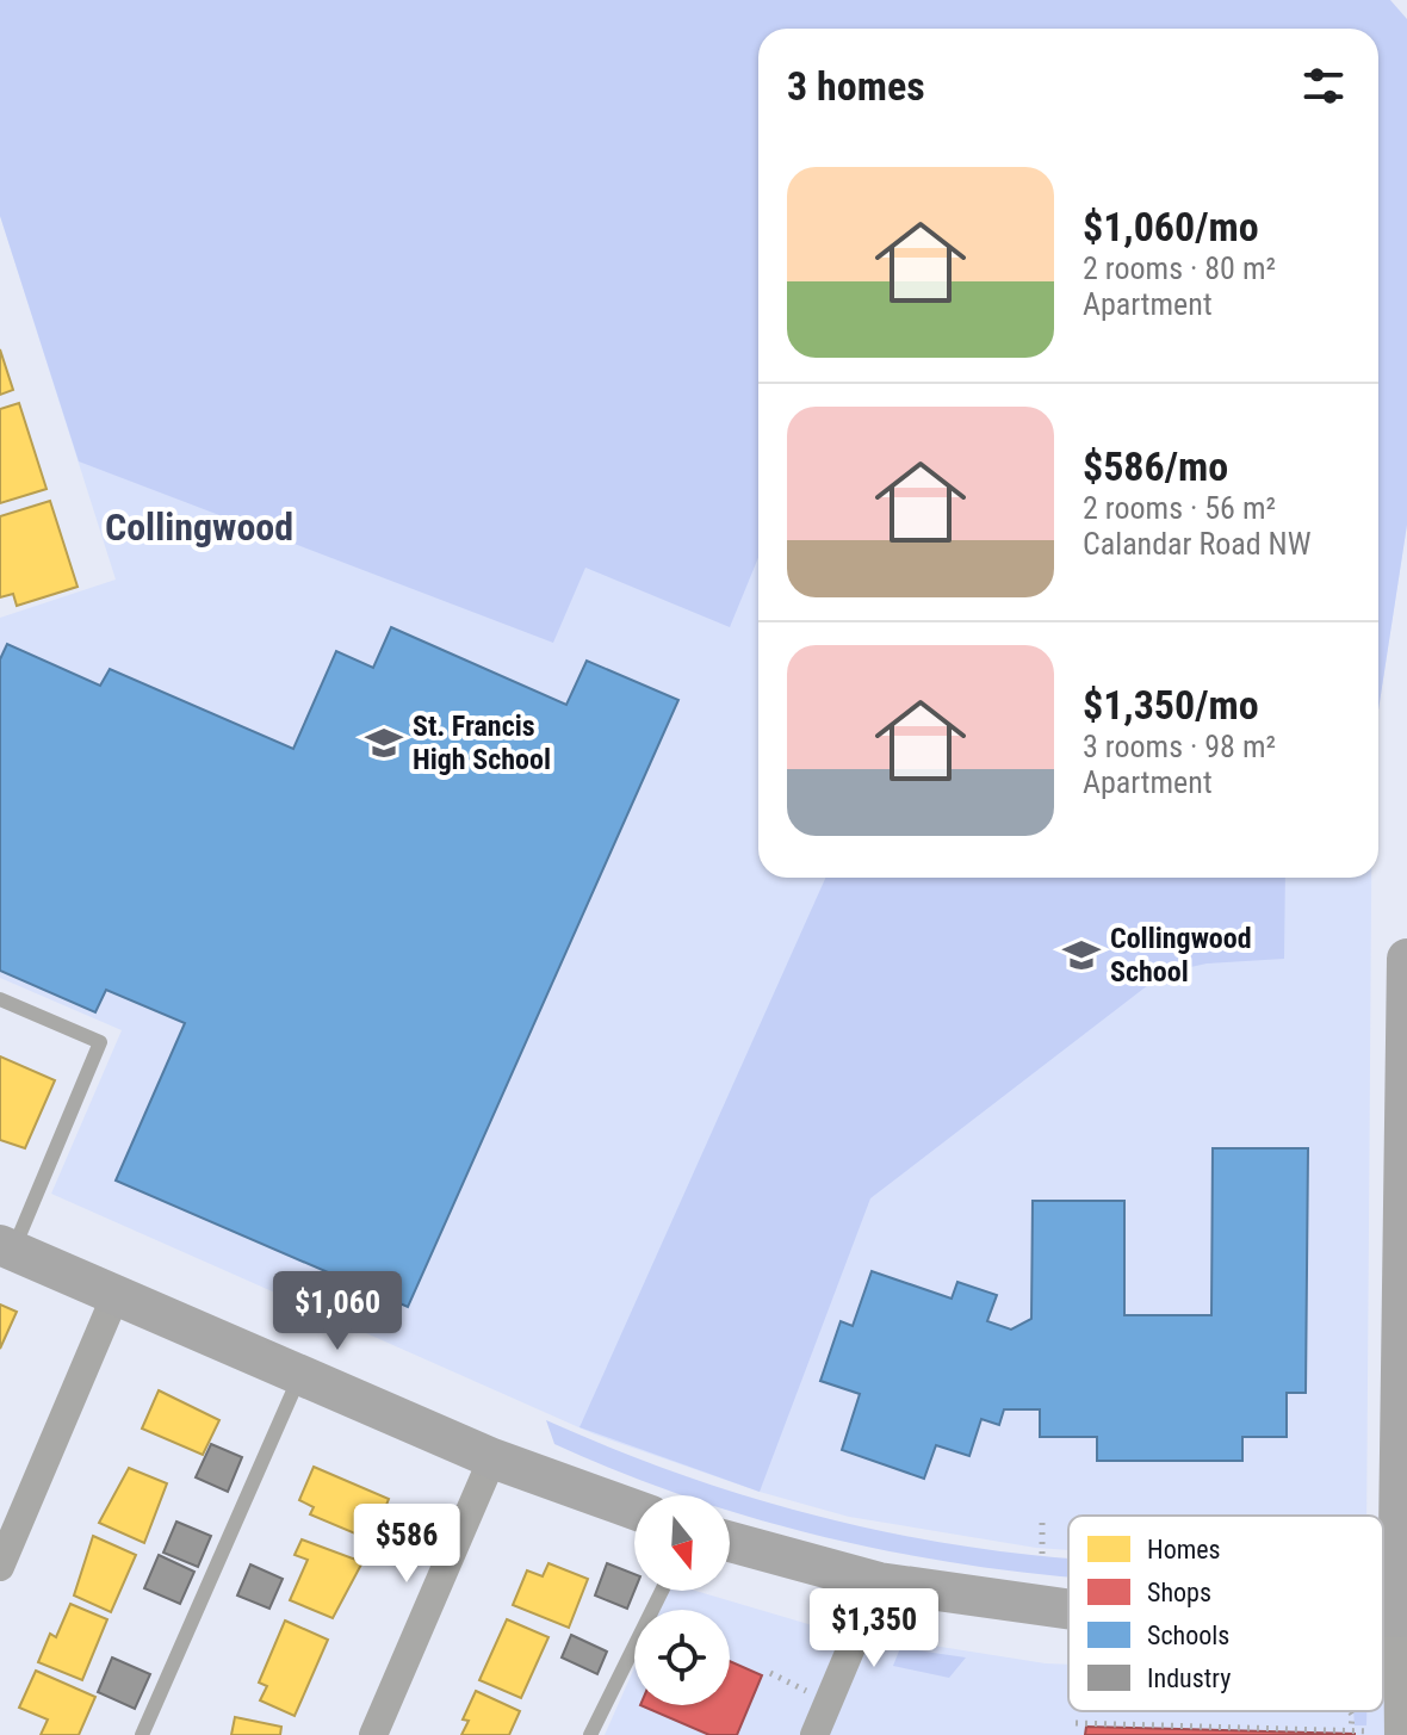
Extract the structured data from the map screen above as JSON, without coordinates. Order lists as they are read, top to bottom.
{
  "districts": ["Collingwood"],
  "places": {
    "school or university": ["St. Francis High School", "Collingwood School"]
  },
  "legend": [
    "Homes",
    "Shops",
    "Schools",
    "Industry"
  ],
  "north": "bottom",
  "page": {
    "heading": "3 homes",
    "list": [
      {
        "name": "$1,060/mo",
        "note": "2 rooms · 80 m² · Apartment"
      },
      {
        "name": "$586/mo",
        "note": "2 rooms · 56 m² · Calandar Road NW"
      },
      {
        "name": "$1,350/mo",
        "note": "3 rooms · 98 m² · Apartment"
      }
    ],
    "price": ["$1,060", "$586", "$1,350"]
  }
}
